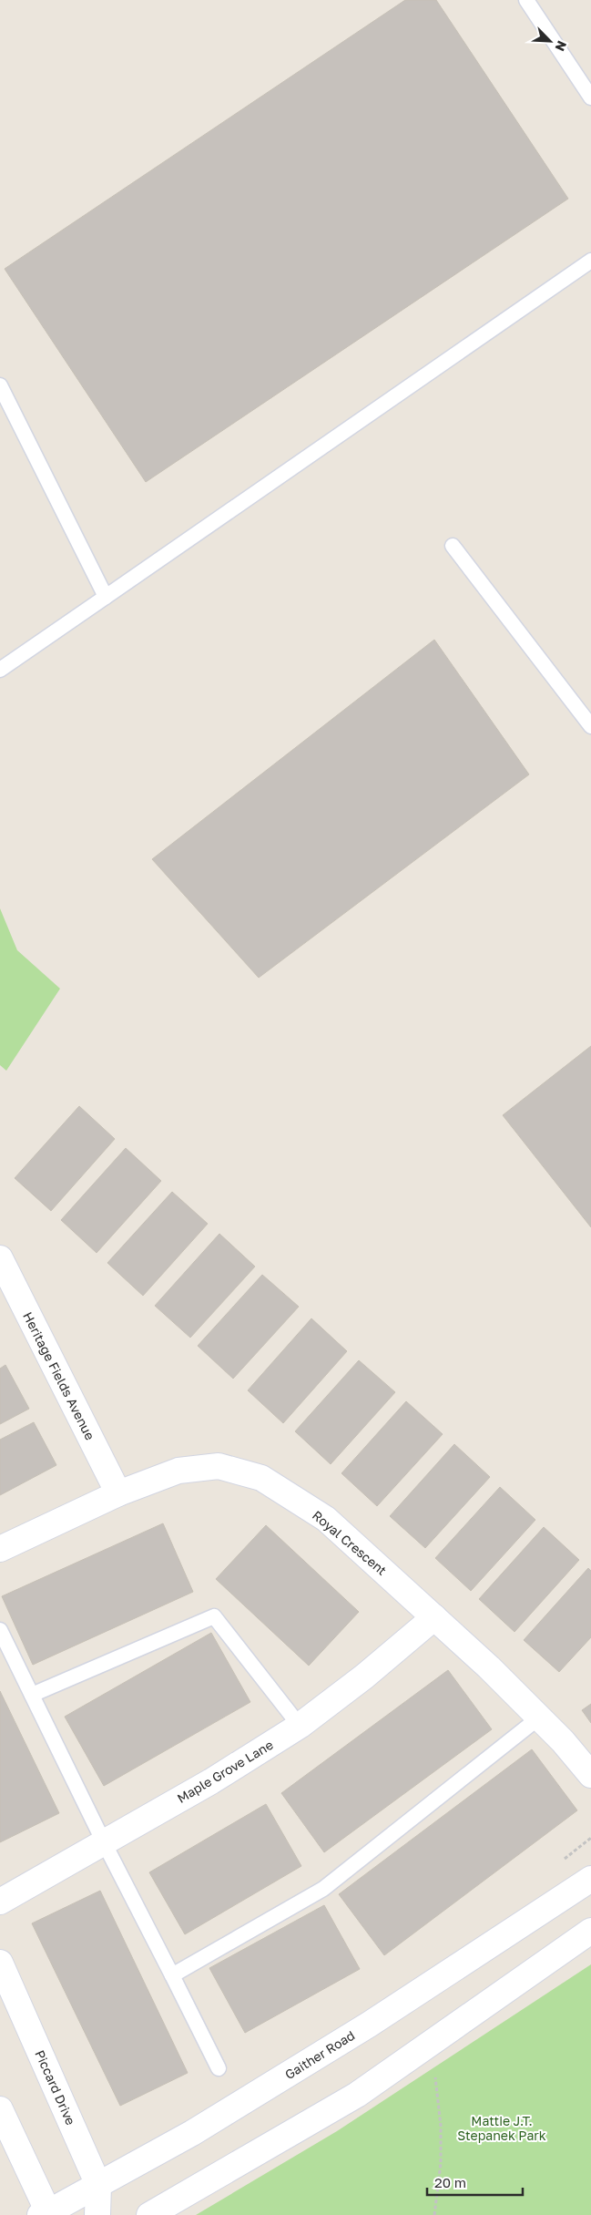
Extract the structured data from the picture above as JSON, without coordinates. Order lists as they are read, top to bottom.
{
  "streets": {
    "street": [
      "Heritage Fields Avenue",
      "Royal Crescent",
      "Maple Grove Lane",
      "Gaither Road",
      "Piccard Drive"
    ]
  },
  "crossings": [
    ["Heritage Fields Avenue", "Royal Crescent"],
    ["Royal Crescent", "Maple Grove Lane"],
    ["Gaither Road", "Piccard Drive"]
  ],
  "parks": ["Mattie J.T. Stepanek Park"],
  "scale_bar": "20 m",
  "north": "bottom right"
}
